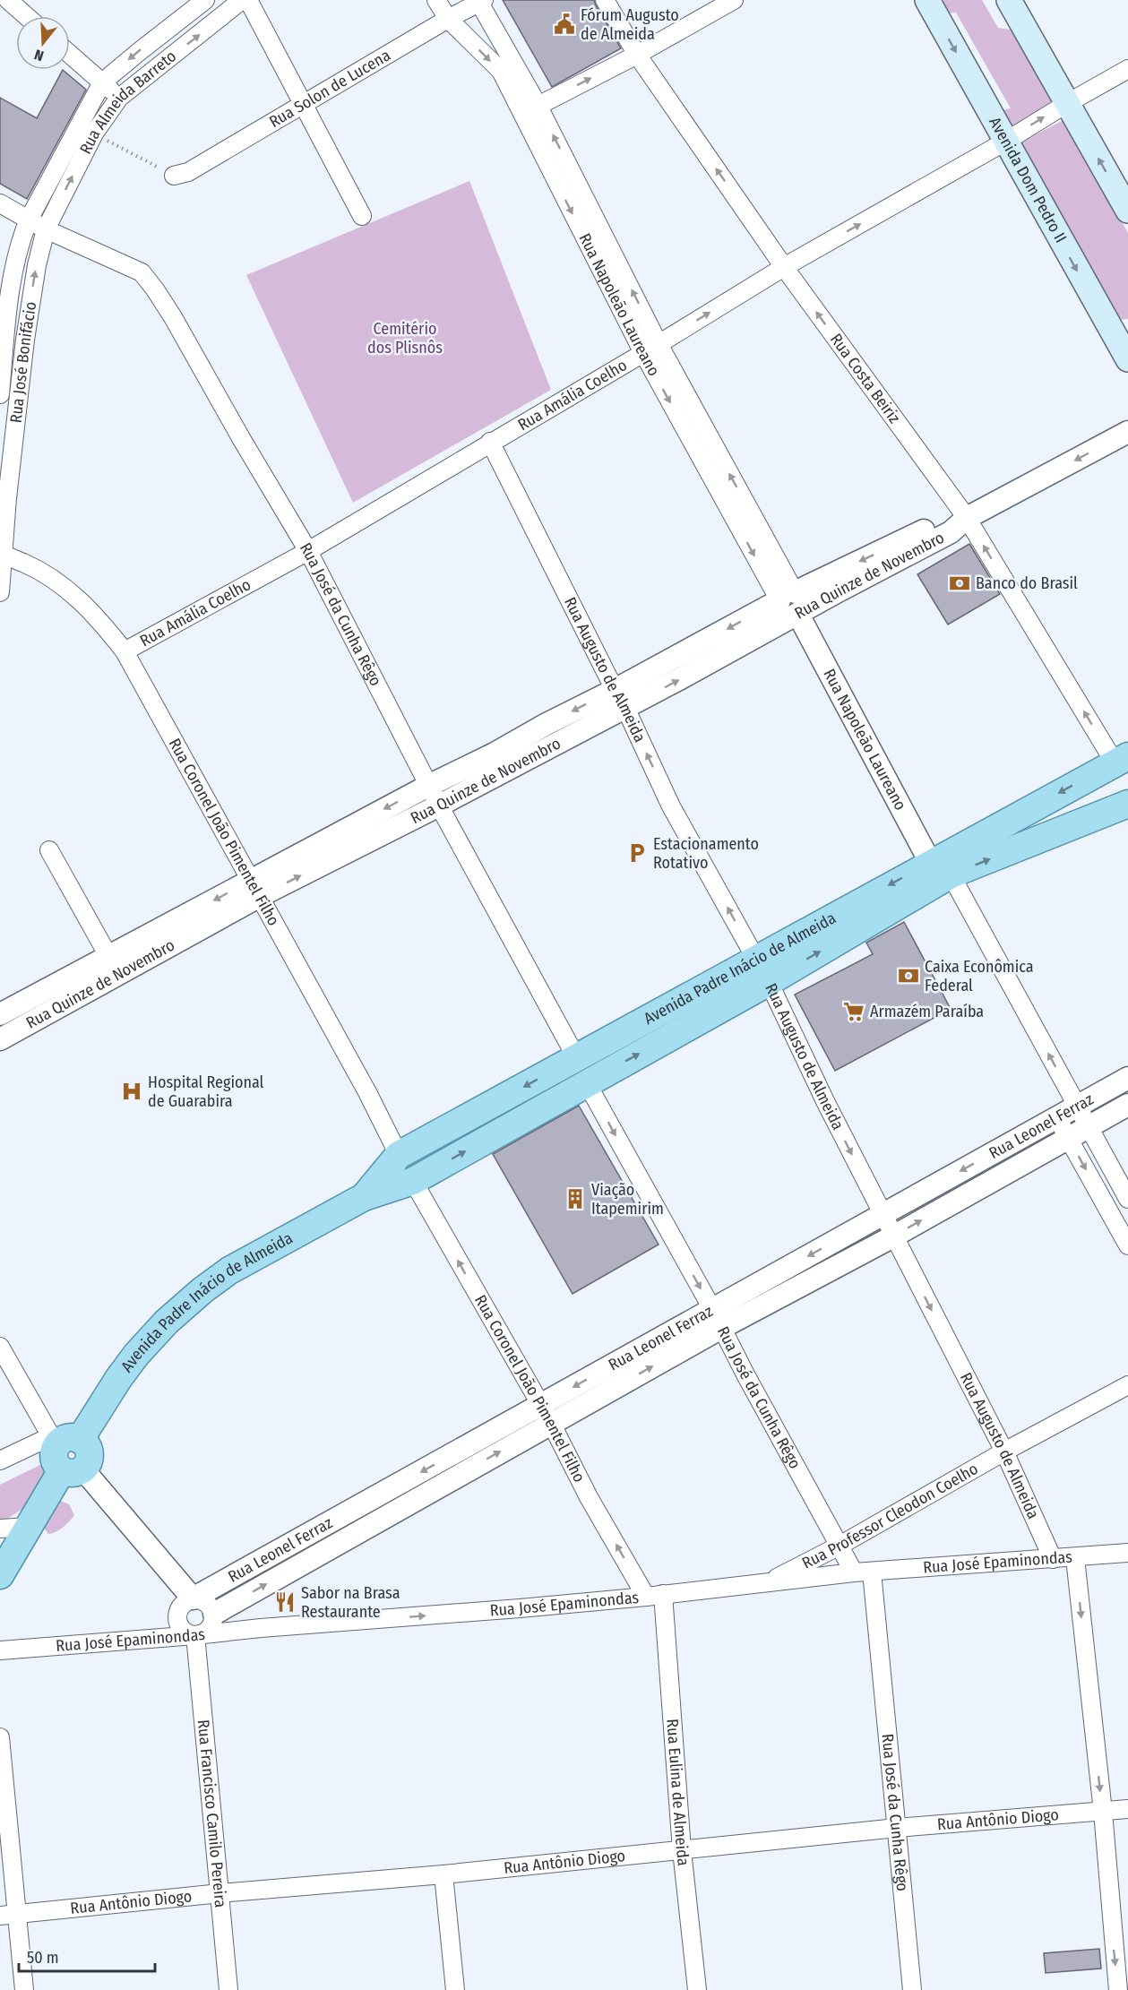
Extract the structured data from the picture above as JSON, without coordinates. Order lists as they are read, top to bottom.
{
  "streets": {
    "main road": ["Avenida Dom Pedro II", "Avenida Padre Inácio de Almeida"],
    "street": [
      "Rua Solon de Lucena",
      "Rua Almeida Barreto",
      "Rua Napoleão Laureano",
      "Rua José Bonifácio",
      "Rua Costa Beiriz",
      "Rua Amália Coelho",
      "Rua Quinze de Novembro",
      "Rua José da Cunha Rêgo",
      "Rua Augusto de Almeida",
      "Rua Coronel João Pimentel Filho",
      "Rua Leonel Ferraz",
      "Rua Professor Cleodon Coelho",
      "Rua José Epaminondas",
      "Rua Eulina de Almeida",
      "Rua Francisco Camilo Pereira",
      "Rua Antônio Diogo"
    ]
  },
  "crossings": [
    ["Rua Solon de Lucena", "Rua Napoleão Laureano"],
    ["Rua Almeida Barreto", "Rua José Bonifácio"],
    ["Rua Almeida Barreto", "Rua José da Cunha Rêgo"],
    ["Avenida Dom Pedro II", "Rua Amália Coelho"],
    ["Rua Napoleão Laureano", "Rua Amália Coelho"],
    ["Rua Napoleão Laureano", "Rua Quinze de Novembro"],
    ["Rua Napoleão Laureano", "Avenida Padre Inácio de Almeida"],
    ["Rua Napoleão Laureano", "Rua Leonel Ferraz"],
    ["Rua José Bonifácio", "Rua José da Cunha Rêgo"],
    ["Rua José Bonifácio", "Rua Coronel João Pimentel Filho"],
    ["Rua Costa Beiriz", "Rua Amália Coelho"],
    ["Rua Costa Beiriz", "Rua Quinze de Novembro"],
    ["Rua Costa Beiriz", "Avenida Padre Inácio de Almeida"],
    ["Rua Amália Coelho", "Rua José da Cunha Rêgo"],
    ["Rua Amália Coelho", "Rua Augusto de Almeida"],
    ["Rua Amália Coelho", "Rua Coronel João Pimentel Filho"],
    ["Rua Quinze de Novembro", "Rua José da Cunha Rêgo"],
    ["Rua Quinze de Novembro", "Rua Augusto de Almeida"],
    ["Rua Quinze de Novembro", "Rua Coronel João Pimentel Filho"],
    ["Rua José da Cunha Rêgo", "Avenida Padre Inácio de Almeida"],
    ["Rua José da Cunha Rêgo", "Rua Leonel Ferraz"],
    ["Rua José da Cunha Rêgo", "Rua Professor Cleodon Coelho"],
    ["Rua José da Cunha Rêgo", "Rua José Epaminondas"],
    ["Rua José da Cunha Rêgo", "Rua Antônio Diogo"],
    ["Rua Augusto de Almeida", "Avenida Padre Inácio de Almeida"],
    ["Rua Augusto de Almeida", "Rua Leonel Ferraz"],
    ["Rua Augusto de Almeida", "Rua Professor Cleodon Coelho"],
    ["Rua Augusto de Almeida", "Rua José Epaminondas"],
    ["Rua Coronel João Pimentel Filho", "Avenida Padre Inácio de Almeida"],
    ["Rua Coronel João Pimentel Filho", "Rua Leonel Ferraz"],
    ["Rua Coronel João Pimentel Filho", "Rua José Epaminondas"],
    ["Rua Coronel João Pimentel Filho", "Rua Eulina de Almeida"],
    ["Rua Leonel Ferraz", "Rua José Epaminondas"],
    ["Rua Leonel Ferraz", "Rua Francisco Camilo Pereira"],
    ["Rua Professor Cleodon Coelho", "Rua José Epaminondas"],
    ["Rua José Epaminondas", "Rua Eulina de Almeida"],
    ["Rua José Epaminondas", "Rua Francisco Camilo Pereira"],
    ["Rua Eulina de Almeida", "Rua Antônio Diogo"],
    ["Rua Francisco Camilo Pereira", "Rua Antônio Diogo"]
  ],
  "one_way": [
    "Rua Costa Beiriz",
    "Rua Amália Coelho",
    "Rua Coronel João Pimentel Filho",
    "Rua José Epaminondas"
  ],
  "parks": ["Cemitério dos Plisnôs"],
  "places": {
    "public building": ["Fórum Augusto de Almeida"],
    "bank": ["Banco do Brasil", "Caixa Econômica Federal"],
    "parking": ["Estacionamento Rotativo"],
    "supermarket": ["Armazém Paraíba"],
    "hospital": ["Hospital Regional de Guarabira"],
    "building": ["Viação Itapemirim"],
    "restaurant": ["Sabor na Brasa Restaurante"]
  },
  "scale_bar": "50 m",
  "north": "bottom"
}
